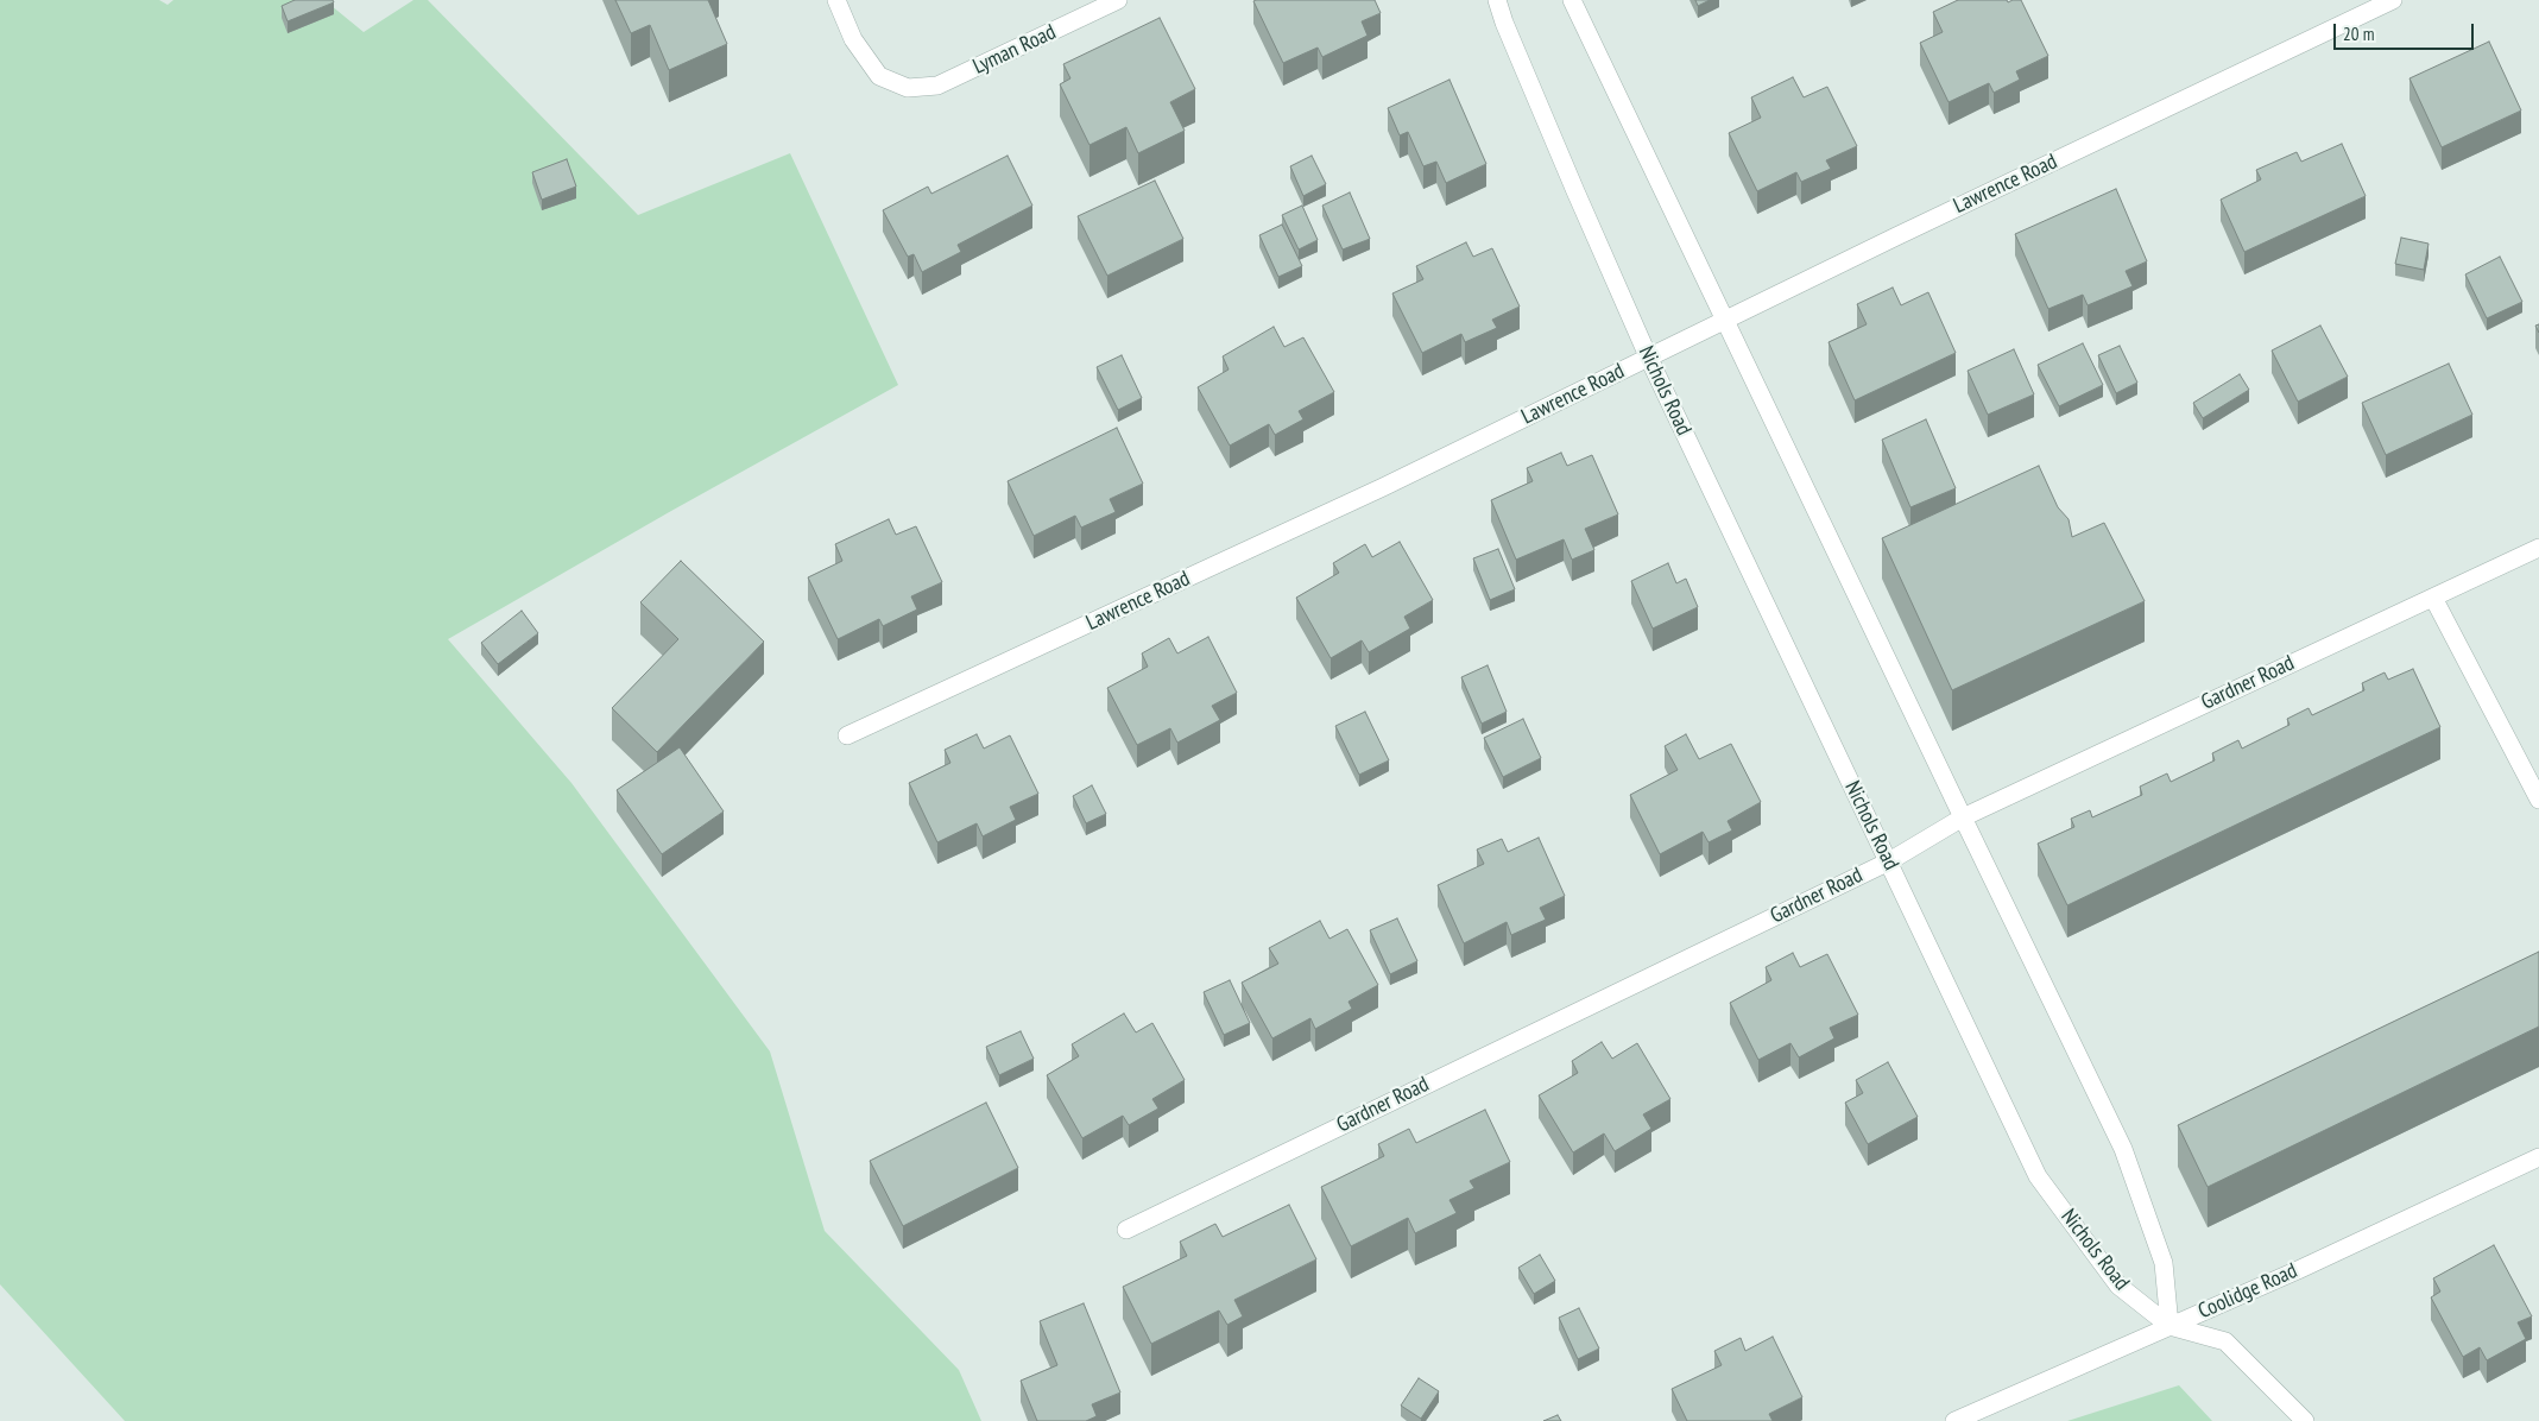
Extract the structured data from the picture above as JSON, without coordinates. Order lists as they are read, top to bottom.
{
  "streets": {
    "street": [
      "Lyman Road",
      "Lawrence Road",
      "Nichols Road",
      "Gardner Road",
      "Coolidge Road"
    ]
  },
  "crossings": [
    ["Lawrence Road", "Nichols Road"],
    ["Nichols Road", "Gardner Road"],
    ["Nichols Road", "Coolidge Road"]
  ],
  "scale_bar": "20 m"
}
